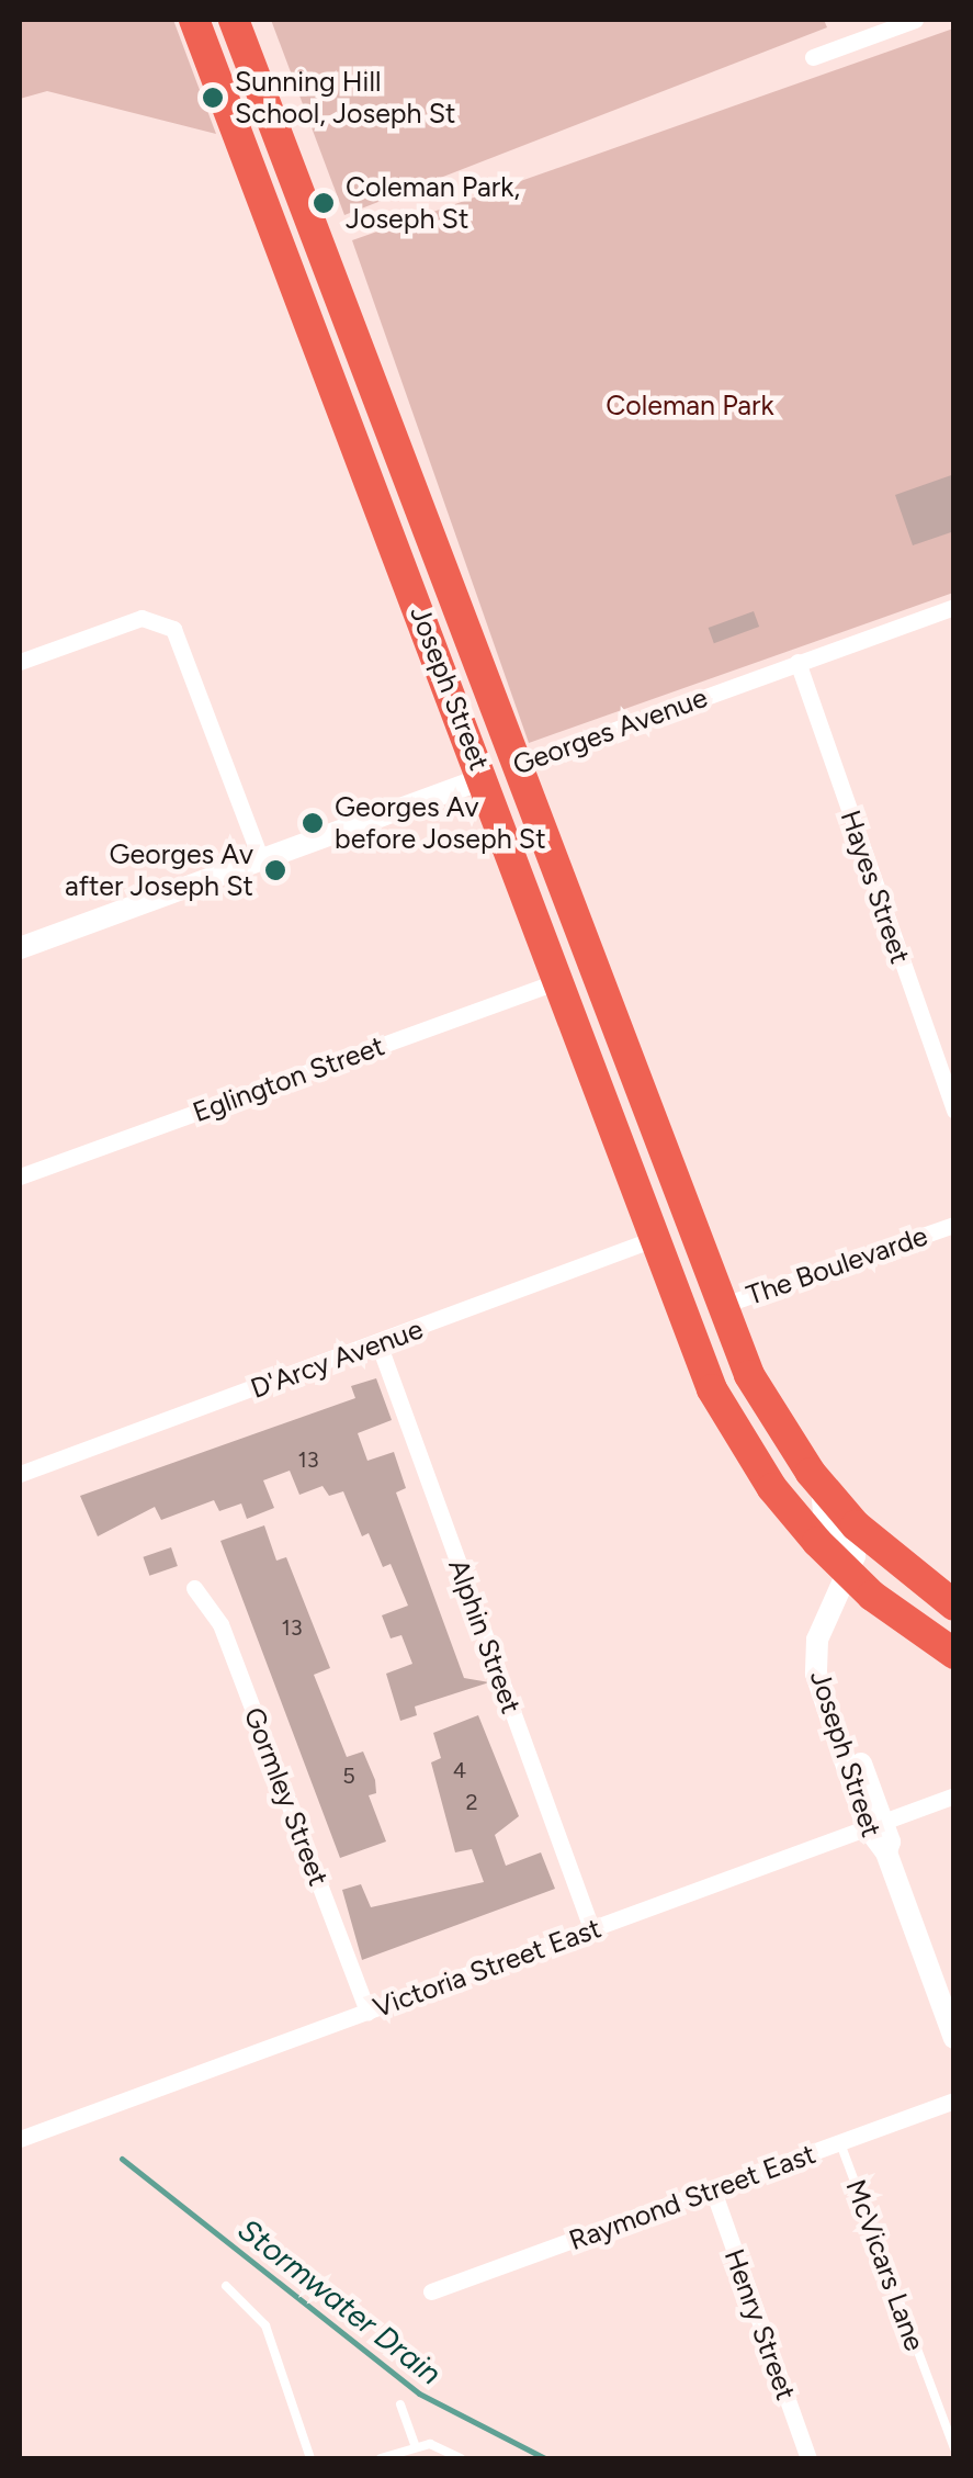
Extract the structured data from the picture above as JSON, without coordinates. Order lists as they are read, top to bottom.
{
  "streets": {
    "highway": ["Joseph Street", "Georges Avenue"],
    "street": [
      "Hayes Street",
      "Eglington Street",
      "The Boulevarde",
      "D'Arcy Avenue",
      "Alphin Street",
      "Gormley Street",
      "Victoria Street East",
      "Raymond Street East",
      "Henry Street"
    ],
    "lane": ["McVicars Lane"]
  },
  "crossings": [
    ["Joseph Street", "Georges Avenue"],
    ["Joseph Street", "Eglington Street"],
    ["Joseph Street", "The Boulevarde"],
    ["Joseph Street", "D'Arcy Avenue"],
    ["Joseph Street", "Victoria Street East"],
    ["Georges Avenue", "Hayes Street"],
    ["D'Arcy Avenue", "Alphin Street"],
    ["Alphin Street", "Victoria Street East"],
    ["Gormley Street", "Victoria Street East"],
    ["Raymond Street East", "McVicars Lane"],
    ["Raymond Street East", "Henry Street"]
  ],
  "water": ["Stormwater Drain"],
  "parks": ["Coleman Park"],
  "places": [
    "Sunning Hill School, Joseph St",
    "Coleman Park, Joseph St",
    "Georges Av before Joseph St",
    "Georges Av after Joseph St"
  ],
  "house_numbers": [
    "13",
    "13",
    "4",
    "5",
    "2"
  ]
}
